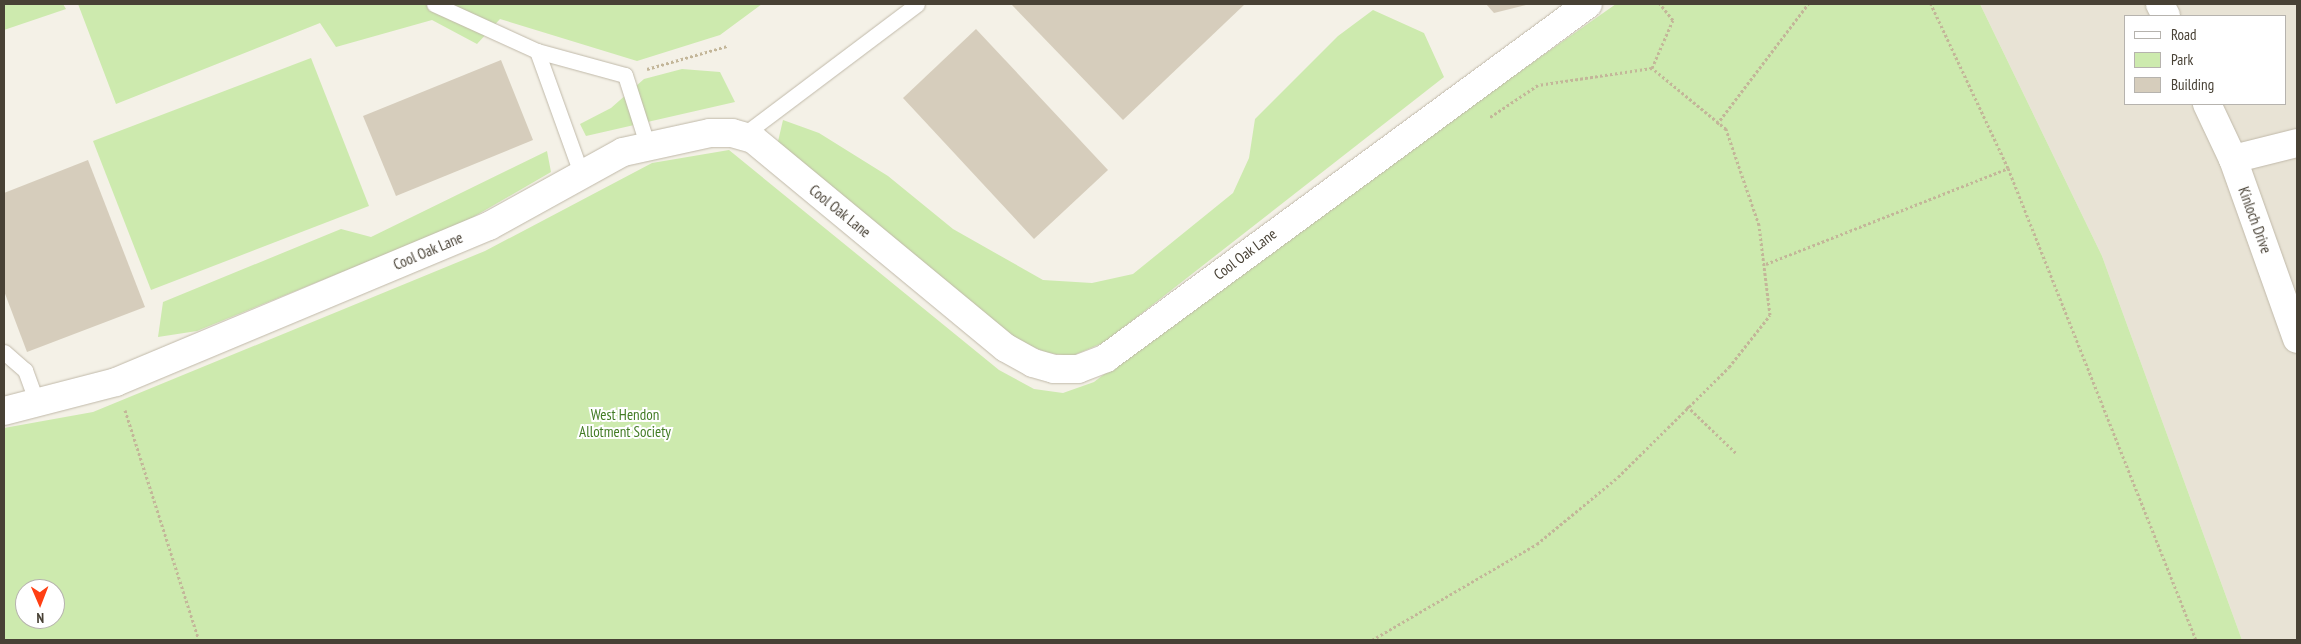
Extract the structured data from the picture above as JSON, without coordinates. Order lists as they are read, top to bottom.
{
  "streets": {
    "street": ["Cool Oak Lane", "Kinloch Drive"]
  },
  "parks": ["West Hendon Allotment Society"],
  "legend": ["Road", "Park", "Building"],
  "north": "bottom"
}
